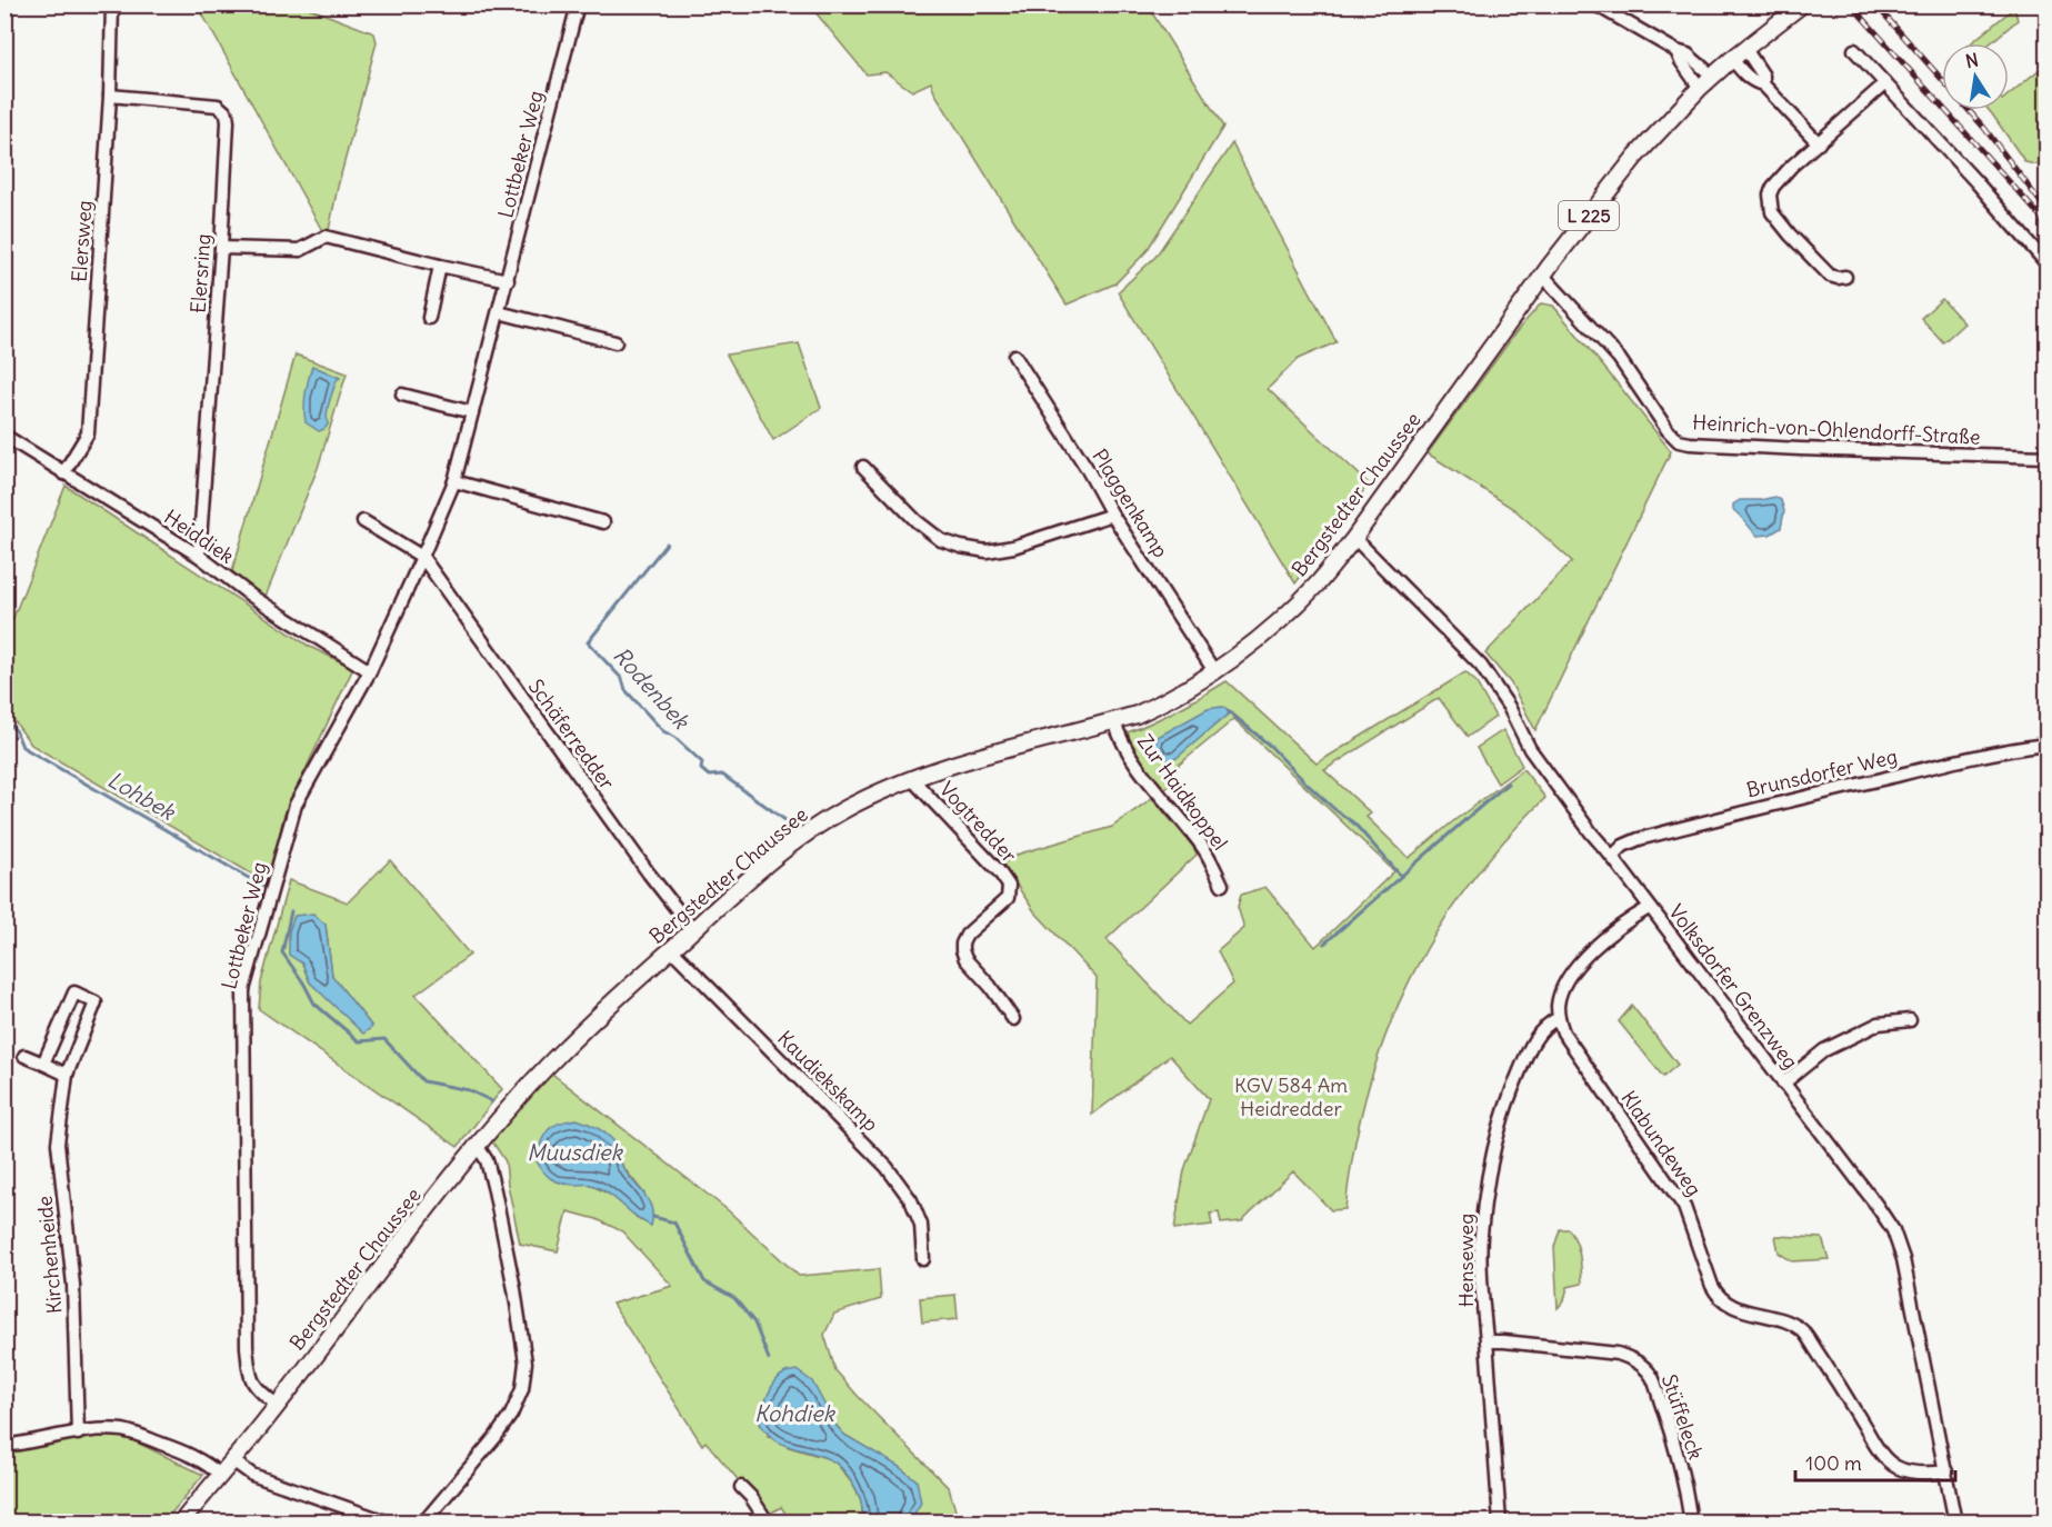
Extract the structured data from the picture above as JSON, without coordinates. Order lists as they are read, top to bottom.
{
  "streets": {
    "main road": ["L 225", "Bergstedter Chaussee"],
    "street": [
      "Lottbeker Weg",
      "Elersweg",
      "Elersring",
      "Heinrich-von-Ohlendorff-Straße",
      "Plaggenkamp",
      "Heiddiek",
      "Schäferredder",
      "Brunsdorfer Weg",
      "Zur Haidkoppel",
      "Vogtredder",
      "Volksdorfer Grenzweg",
      "Kaudiekskamp",
      "Klabundeweg",
      "Kirchenheide",
      "Henseweg",
      "Stüffeleck"
    ]
  },
  "crossings": [
    ["Lottbeker Weg", "Bergstedter Chaussee"],
    ["Lottbeker Weg", "Heiddiek"],
    ["Lottbeker Weg", "Schäferredder"],
    ["L 225", "Heinrich-von-Ohlendorff-Straße"],
    ["L 225", "Bergstedter Chaussee"],
    ["Elersweg", "Elersring"],
    ["Elersweg", "Heiddiek"],
    ["Elersring", "Heiddiek"],
    ["Heinrich-von-Ohlendorff-Straße", "Bergstedter Chaussee"],
    ["Bergstedter Chaussee", "Plaggenkamp"],
    ["Bergstedter Chaussee", "Schäferredder"],
    ["Bergstedter Chaussee", "Zur Haidkoppel"],
    ["Bergstedter Chaussee", "Vogtredder"],
    ["Bergstedter Chaussee", "Volksdorfer Grenzweg"],
    ["Bergstedter Chaussee", "Kaudiekskamp"],
    ["Brunsdorfer Weg", "Volksdorfer Grenzweg"],
    ["Volksdorfer Grenzweg", "Klabundeweg"],
    ["Klabundeweg", "Henseweg"],
    ["Henseweg", "Stüffeleck"]
  ],
  "water": [
    "Rodenbek",
    "Lohbek",
    "Muusdiek",
    "Kohdiek"
  ],
  "parks": ["KGV 584 Am Heidredder"],
  "scale_bar": "100 m",
  "north": "top"
}
